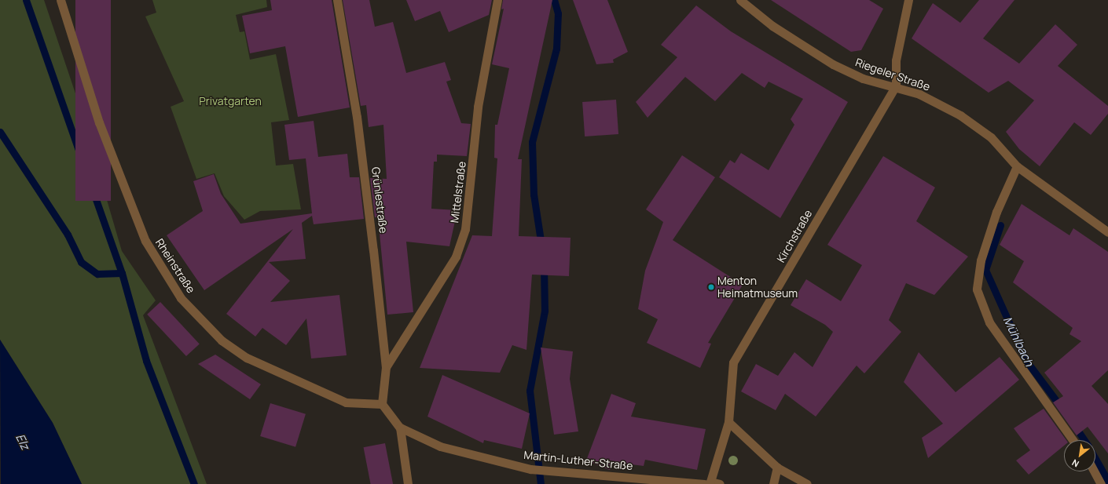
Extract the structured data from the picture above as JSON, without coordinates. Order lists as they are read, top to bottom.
{
  "streets": {
    "street": [
      "Riegeler Straße",
      "Mittelstraße",
      "Grünlestraße",
      "Kirchstraße",
      "Rheinstraße",
      "Martin-Luther-Straße"
    ]
  },
  "crossings": [
    ["Riegeler Straße", "Kirchstraße"],
    ["Mittelstraße", "Grünlestraße"],
    ["Grünlestraße", "Rheinstraße"]
  ],
  "water": ["Mühlbach", "Elz"],
  "parks": ["Privatgarten"],
  "places": ["Menton Heimatmuseum"],
  "north": "bottom left"
}
